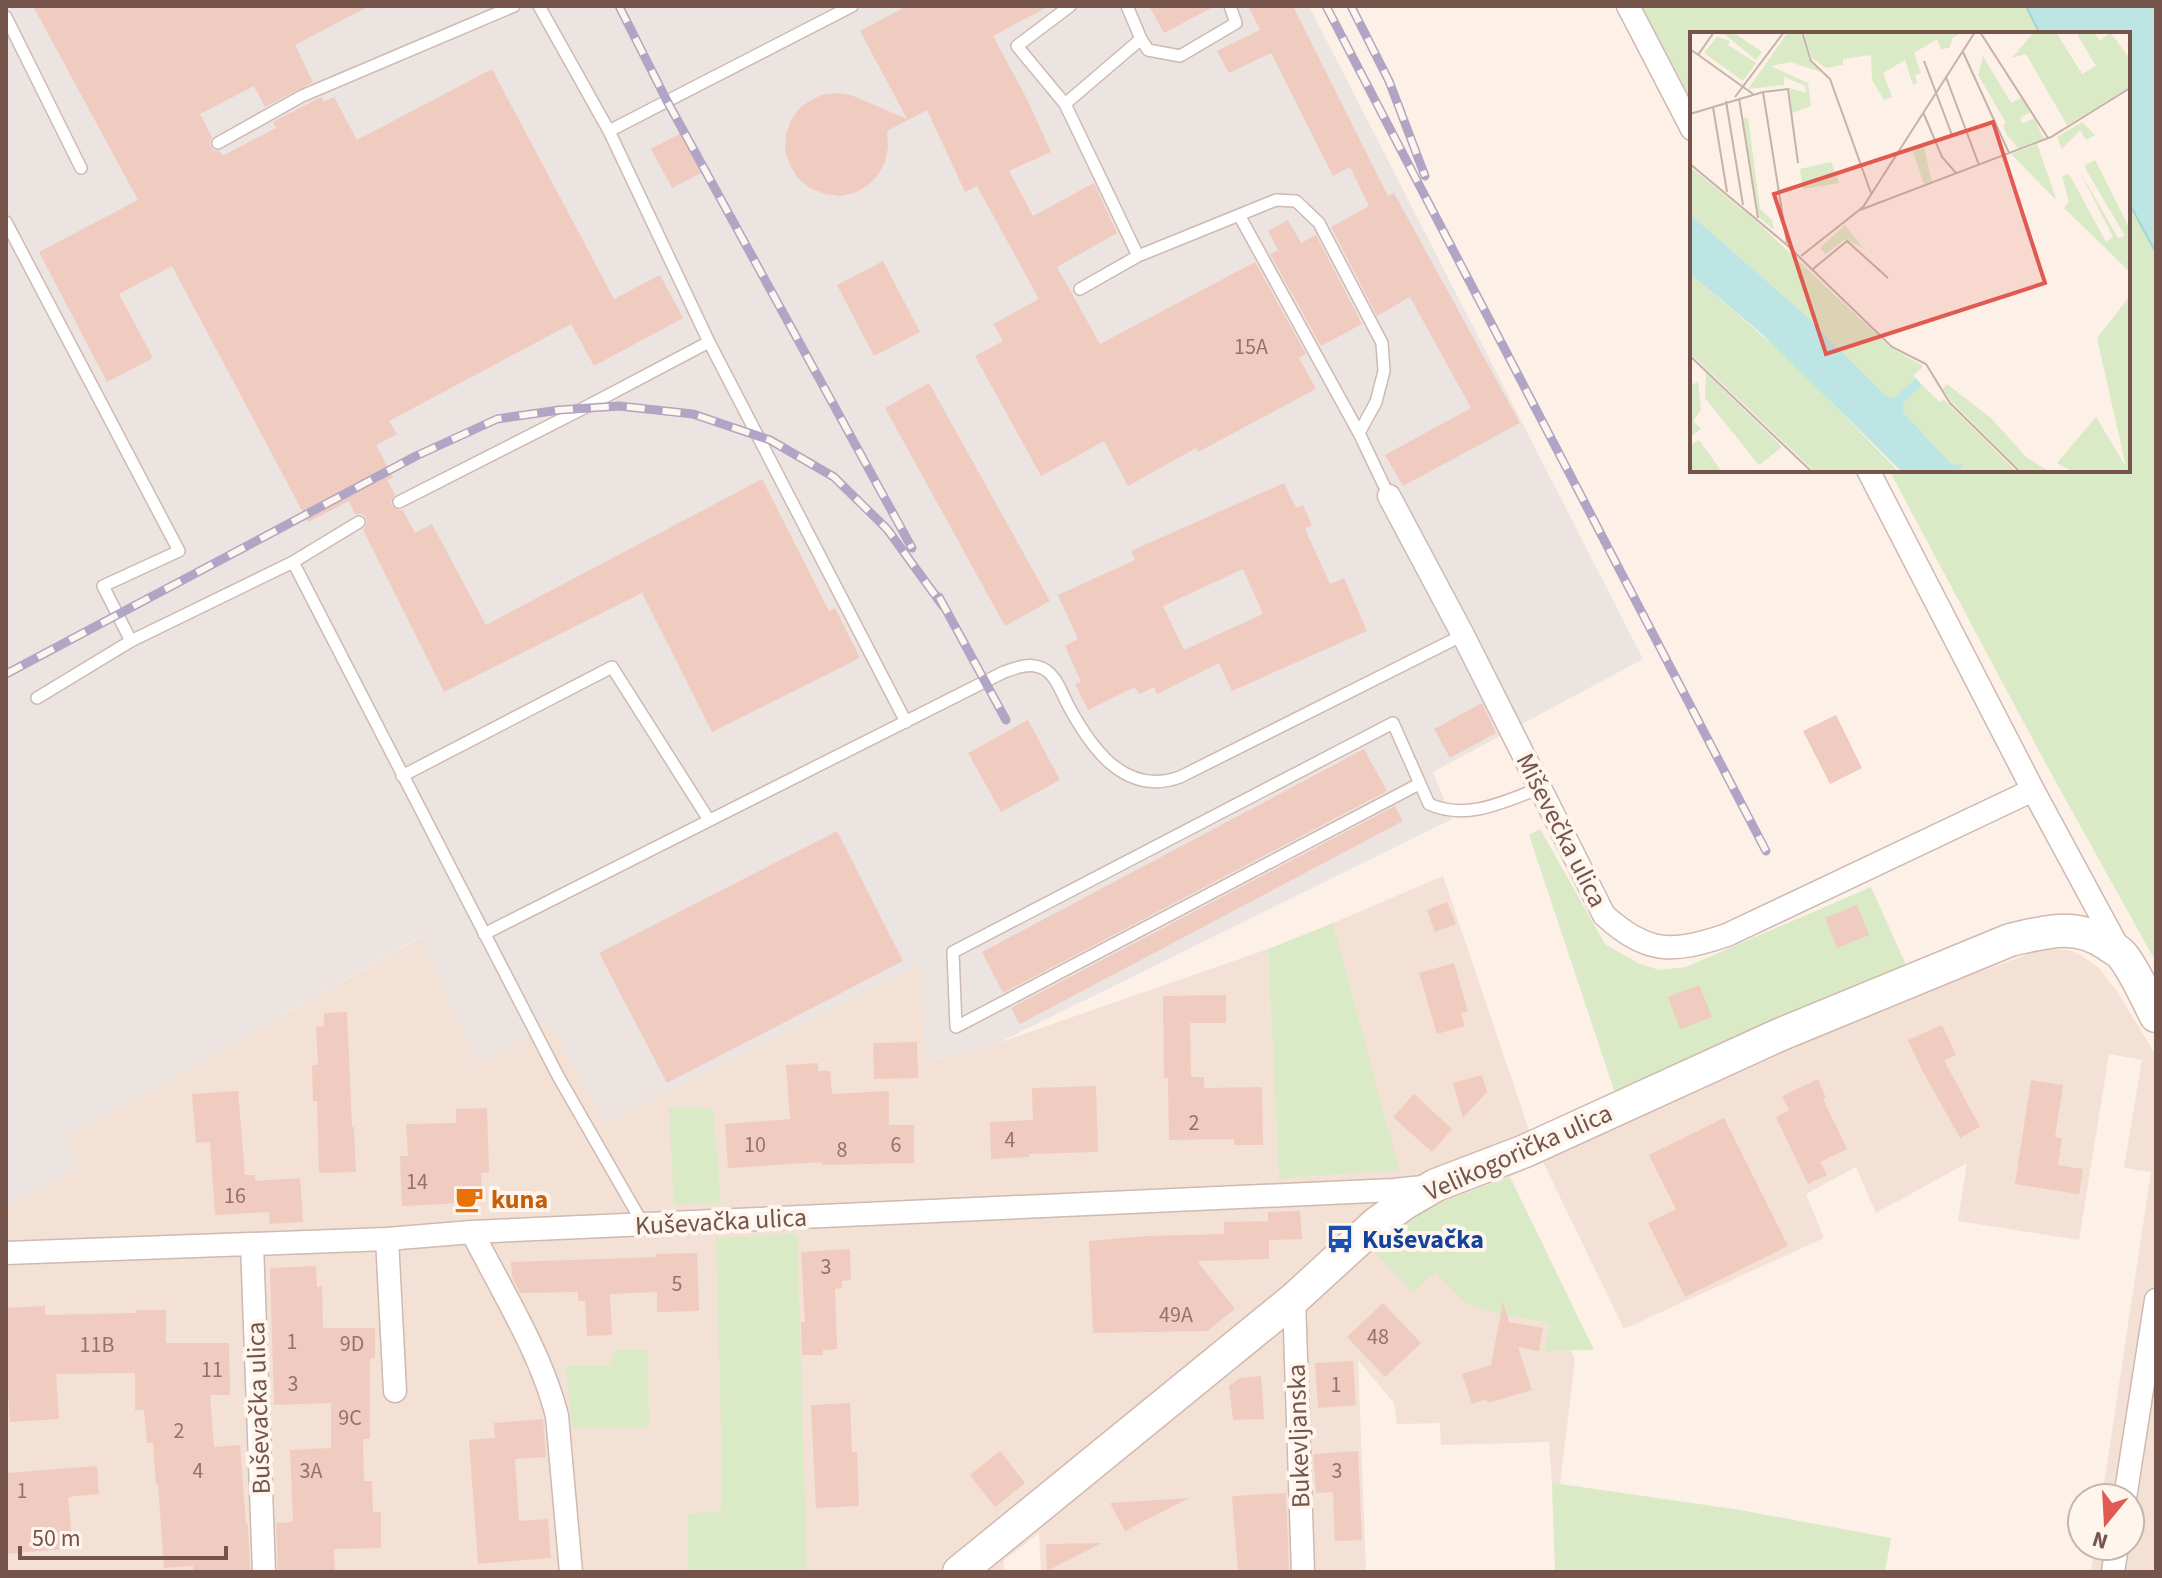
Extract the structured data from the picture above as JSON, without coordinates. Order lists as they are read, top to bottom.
{
  "streets": {
    "street": [
      "Miševečka ulica",
      "Velikogorička ulica",
      "Kuševačka ulica",
      "Buševačka ulica",
      "Bukevljanska"
    ]
  },
  "crossings": [
    ["Velikogorička ulica", "Kuševačka ulica"],
    ["Velikogorička ulica", "Bukevljanska"],
    ["Kuševačka ulica", "Buševačka ulica"]
  ],
  "places": {
    "cafe": ["kuna"],
    "bus stop": ["Kuševačka"]
  },
  "house_numbers": [
    "15A",
    "2",
    "4",
    "10",
    "6",
    "8",
    "14",
    "16",
    "3",
    "5",
    "49A",
    "48",
    "1",
    "9D",
    "11B",
    "11",
    "3",
    "1",
    "9C",
    "2",
    "4",
    "3A",
    "3",
    "1"
  ],
  "scale_bar": "50 m",
  "north": "bottom"
}
